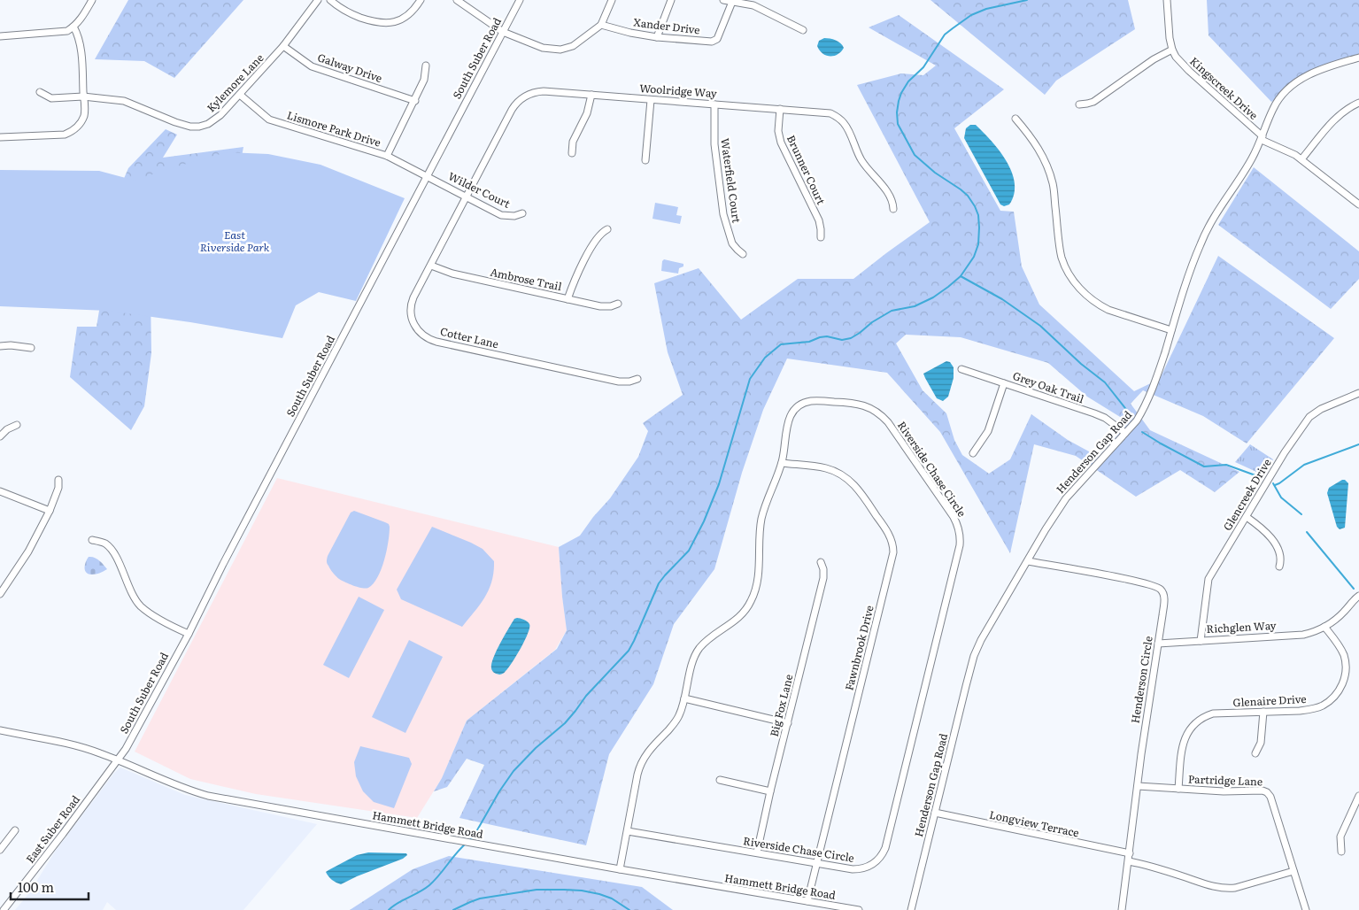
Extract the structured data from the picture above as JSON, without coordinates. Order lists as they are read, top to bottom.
{
  "streets": {
    "street": [
      "Xander Drive",
      "South Suber Road",
      "Galway Drive",
      "Kylemore Lane",
      "Kingscreek Drive",
      "Woolridge Way",
      "Lismore Park Drive",
      "Brunner Court",
      "Waterfield Court",
      "Wilder Court",
      "Ambrose Trail",
      "Cotter Lane",
      "Grey Oak Trail",
      "Henderson Gap Road",
      "Riverside Chase Circle",
      "Glencreek Drive",
      "Richglen Way",
      "Fawnbrook Drive",
      "Henderson Circle",
      "Glenaire Drive",
      "Big Fox Lane",
      "Partridge Lane",
      "Longview Terrace",
      "Hammett Bridge Road",
      "East Suber Road"
    ]
  },
  "crossings": [
    ["South Suber Road", "Lismore Park Drive"],
    ["South Suber Road", "Wilder Court"],
    ["South Suber Road", "Hammett Bridge Road"],
    ["South Suber Road", "East Suber Road"],
    ["Galway Drive", "Kylemore Lane"],
    ["Kylemore Lane", "Lismore Park Drive"],
    ["Kingscreek Drive", "Henderson Gap Road"],
    ["Woolridge Way", "Brunner Court"],
    ["Woolridge Way", "Waterfield Court"],
    ["Woolridge Way", "Wilder Court"],
    ["Woolridge Way", "Cotter Lane"],
    ["Lismore Park Drive", "Wilder Court"],
    ["Wilder Court", "Cotter Lane"],
    ["Ambrose Trail", "Cotter Lane"],
    ["Grey Oak Trail", "Henderson Gap Road"],
    ["Henderson Gap Road", "Henderson Circle"],
    ["Henderson Gap Road", "Longview Terrace"],
    ["Riverside Chase Circle", "Fawnbrook Drive"],
    ["Riverside Chase Circle", "Big Fox Lane"],
    ["Riverside Chase Circle", "Hammett Bridge Road"],
    ["Glencreek Drive", "Richglen Way"],
    ["Richglen Way", "Henderson Circle"],
    ["Richglen Way", "Glenaire Drive"],
    ["Fawnbrook Drive", "Hammett Bridge Road"],
    ["Henderson Circle", "Partridge Lane"],
    ["Henderson Circle", "Longview Terrace"],
    ["Glenaire Drive", "Partridge Lane"],
    ["Hammett Bridge Road", "East Suber Road"]
  ],
  "parks": ["East Riverside Park"],
  "scale_bar": "100 m"
}
